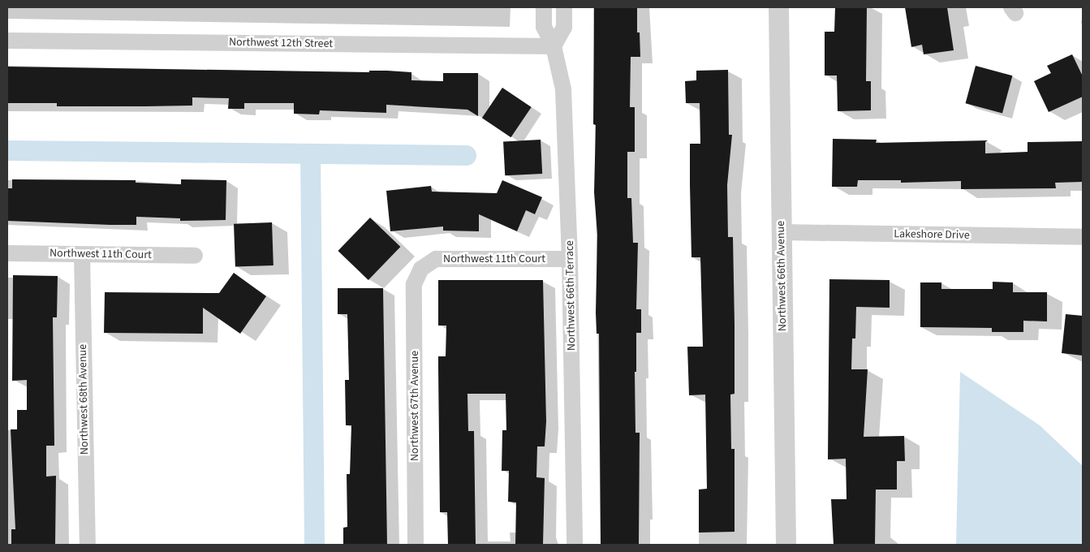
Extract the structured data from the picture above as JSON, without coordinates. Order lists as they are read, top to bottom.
{
  "streets": {
    "street": [
      "Northwest 12th Street",
      "Lakeshore Drive",
      "Northwest 11th Court",
      "Northwest 66th Avenue",
      "Northwest 66th Terrace",
      "Northwest 68th Avenue",
      "Northwest 67th Avenue"
    ]
  },
  "crossings": [
    ["Northwest 12th Street", "Northwest 66th Terrace"],
    ["Lakeshore Drive", "Northwest 66th Avenue"],
    ["Northwest 11th Court", "Northwest 66th Terrace"],
    ["Northwest 11th Court", "Northwest 68th Avenue"],
    ["Northwest 11th Court", "Northwest 67th Avenue"]
  ]
}
